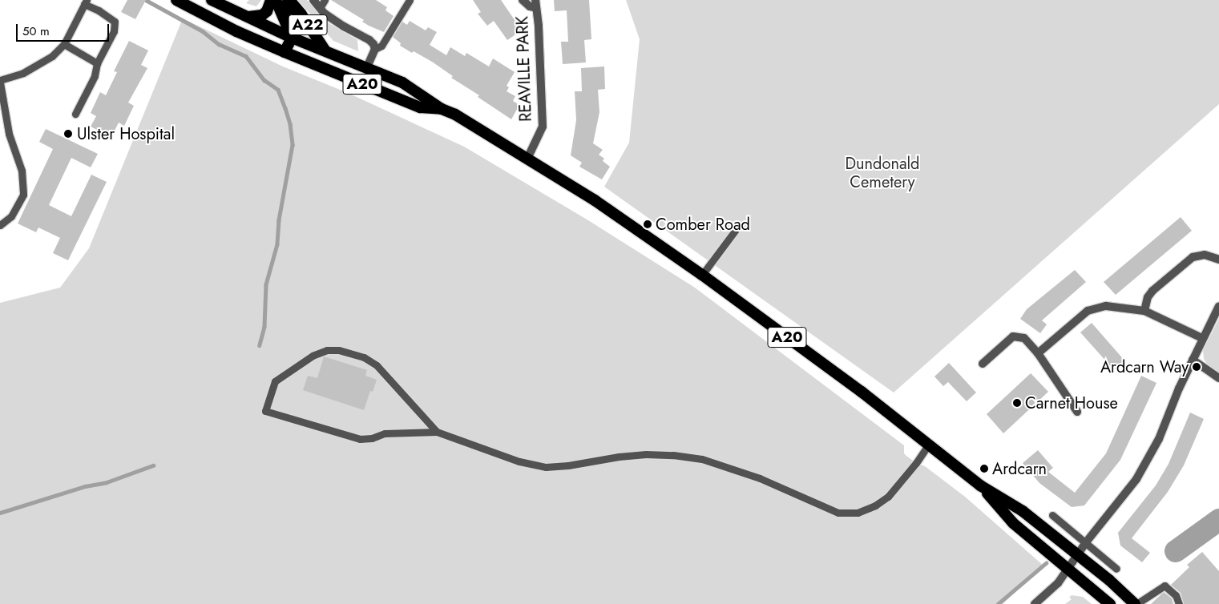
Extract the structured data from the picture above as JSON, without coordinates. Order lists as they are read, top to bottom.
{
  "streets": {
    "highway": ["A22", "A20"],
    "street": ["REAVILLE PARK"]
  },
  "crossings": [
    ["A22", "A20"],
    ["REAVILLE PARK", "A20"]
  ],
  "parks": ["Dundonald Cemetery"],
  "places": [
    "Ulster Hospital",
    "Comber Road",
    "Ardcarn Way",
    "Carnet House",
    "Ardcarn"
  ],
  "scale_bar": "50 m"
}
